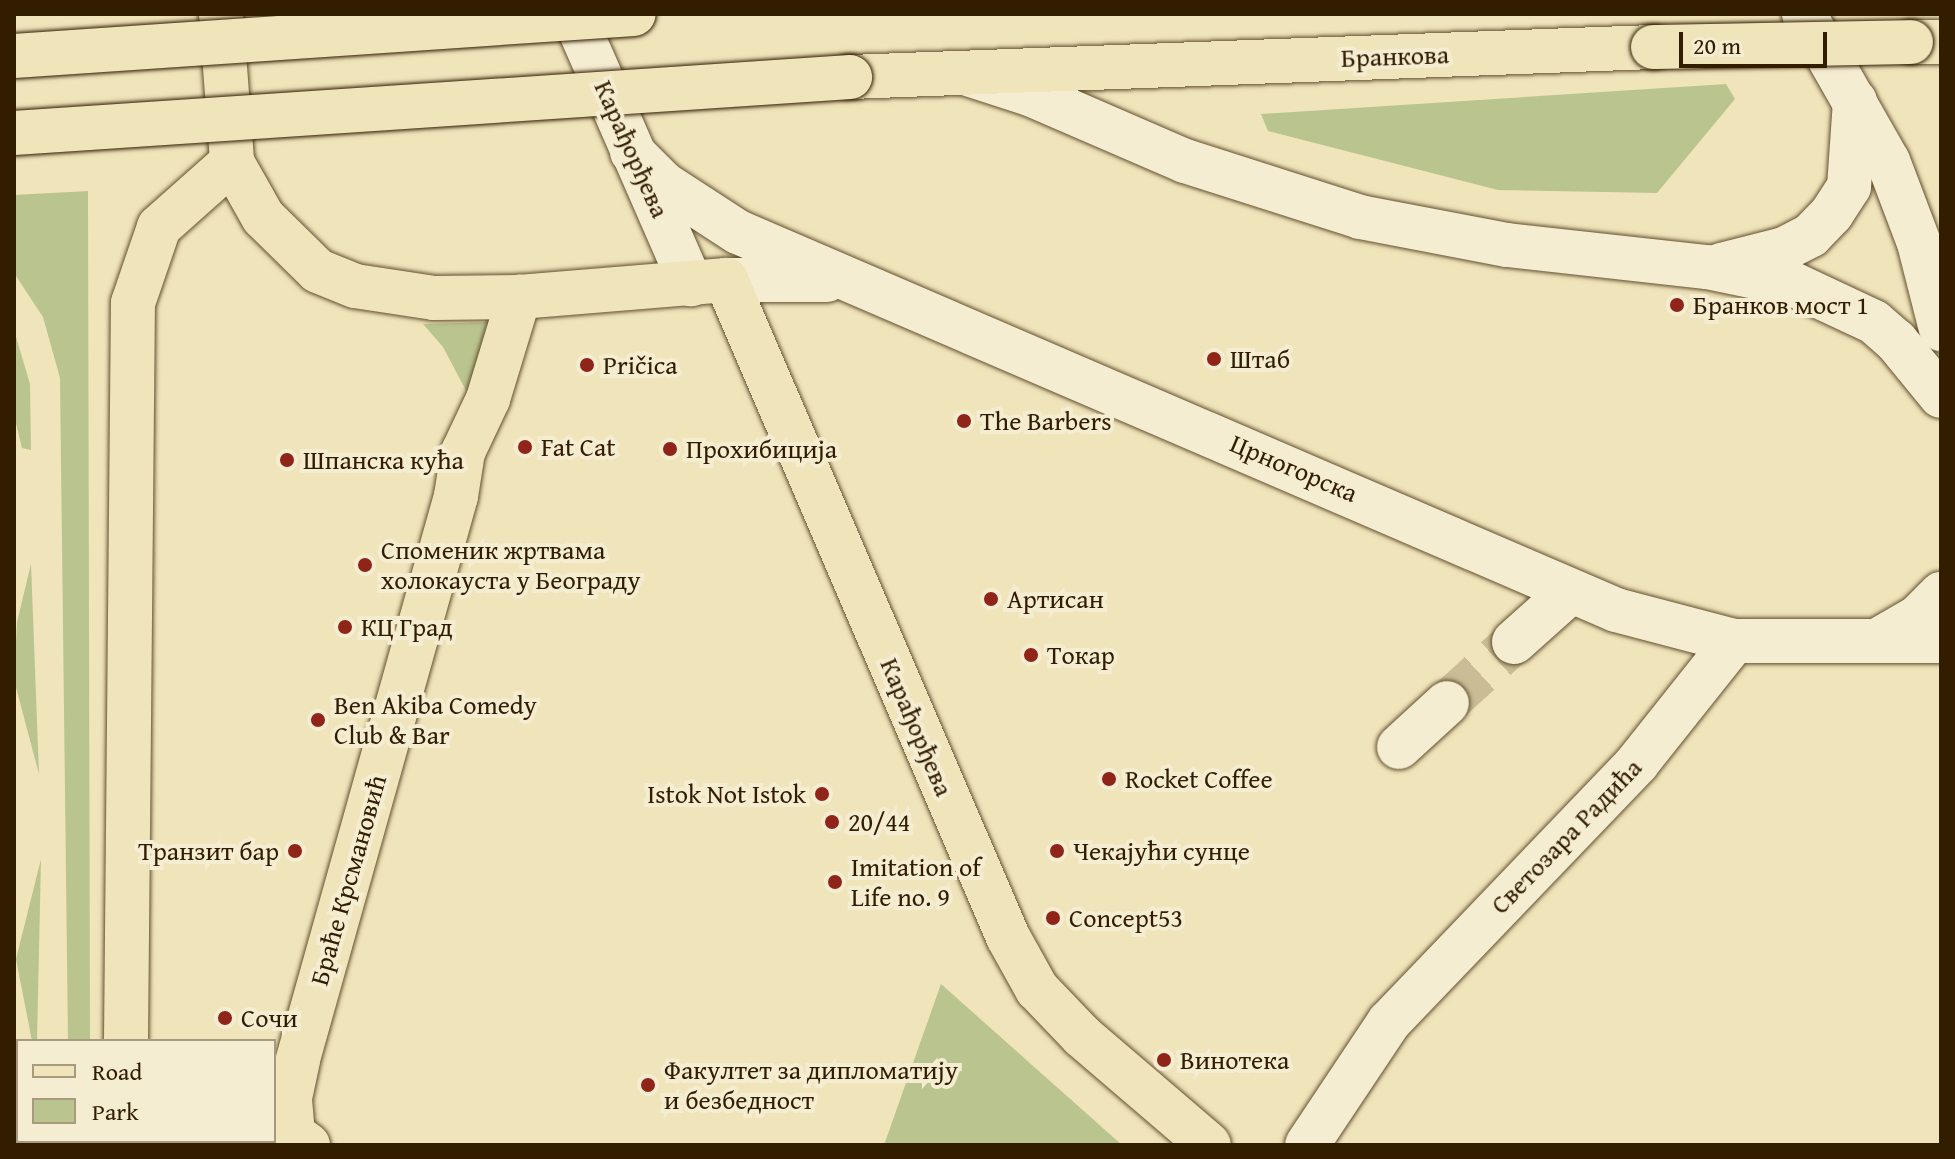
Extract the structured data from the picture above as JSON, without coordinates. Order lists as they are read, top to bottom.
{
  "streets": {
    "main road": ["Бранкова", "Карађорђева", "Браће Крсмановић"],
    "street": ["Црногорска", "Светозара Радића"]
  },
  "crossings": [
    ["Карађорђева", "Црногорска"],
    ["Црногорска", "Светозара Радића"]
  ],
  "places": [
    "Бранков мост 1",
    "Штаб",
    "Pričica",
    "The Barbers",
    "Fat Cat",
    "Прохибиција",
    "Шпанска кућа",
    "Споменик жртвама холокауста у Београду",
    "Артисан",
    "КЦ Град",
    "Токар",
    "Ben Akiba Comedy Club & Bar",
    "Rocket Coffee",
    "Istok Not Istok",
    "20/44",
    "Транзит бар",
    "Чекајући сунце",
    "Imitation of Life no. 9",
    "Concept53",
    "Сочи",
    "Винотека",
    "Факултет за дипломатију и безбедност"
  ],
  "legend": ["Road", "Park"],
  "scale_bar": "20 m"
}
